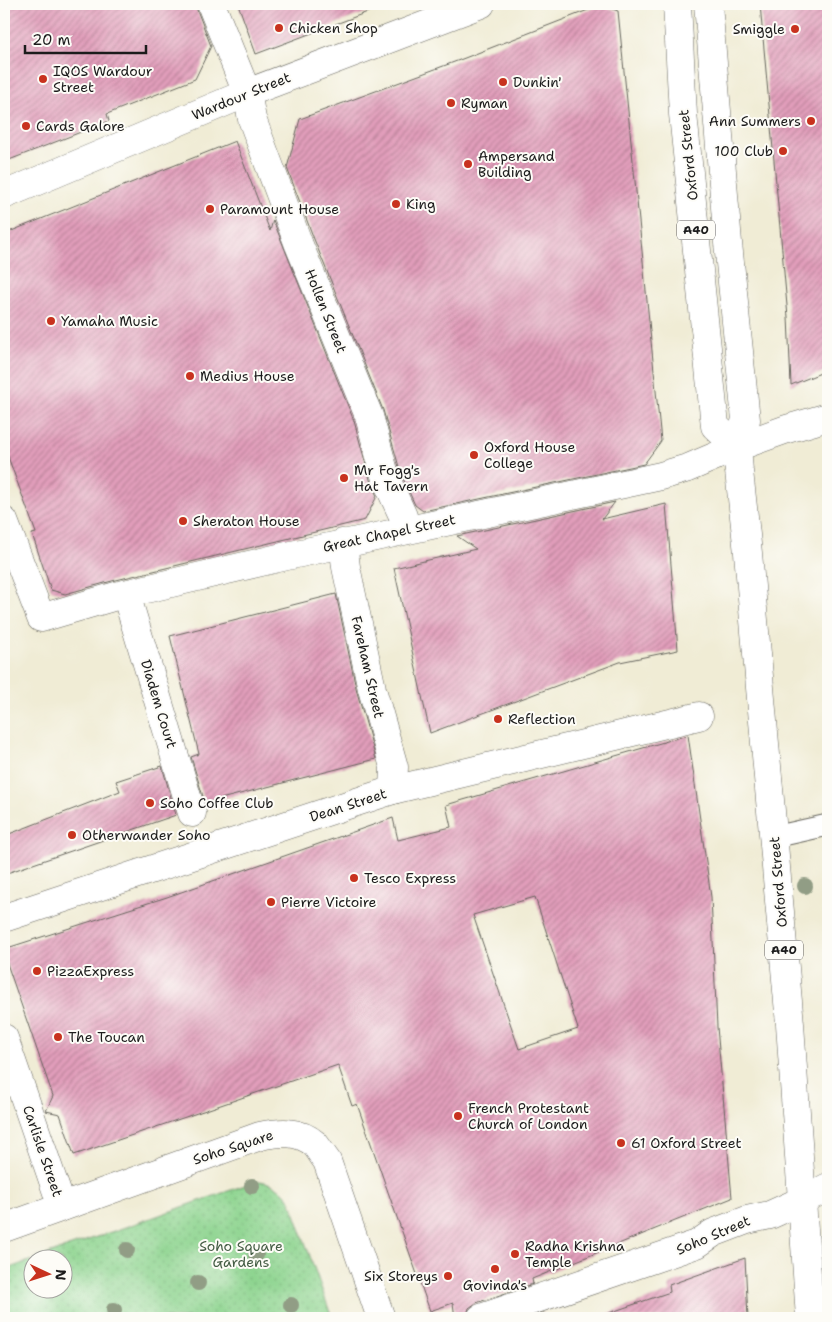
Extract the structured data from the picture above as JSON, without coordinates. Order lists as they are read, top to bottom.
{
  "streets": {
    "street": [
      "Wardour Street",
      "Oxford Street",
      "A40",
      "Hollen Street",
      "Great Chapel Street",
      "Fareham Street",
      "Diadem Court",
      "Dean Street",
      "Soho Square",
      "Carlisle Street",
      "Soho Street"
    ]
  },
  "crossings": [
    ["Wardour Street", "Hollen Street"],
    ["Oxford Street", "Great Chapel Street"],
    ["Oxford Street", "Soho Street"],
    ["Hollen Street", "Great Chapel Street"],
    ["Great Chapel Street", "Fareham Street"],
    ["Great Chapel Street", "Diadem Court"],
    ["Fareham Street", "Dean Street"],
    ["Soho Square", "Carlisle Street"]
  ],
  "parks": ["Soho Square Gardens"],
  "places": [
    "Chicken Shop",
    "Smiggle",
    "IQOS Wardour Street",
    "Dunkin'",
    "Ryman",
    "Ann Summers",
    "Cards Galore",
    "100 Club",
    "Ampersand Building",
    "King",
    "Paramount House",
    "Yamaha Music",
    "Medius House",
    "Oxford House College",
    "Mr Fogg's Hat Tavern",
    "Sheraton House",
    "Reflection",
    "Soho Coffee Club",
    "Otherwander Soho",
    "Tesco Express",
    "Pierre Victoire",
    "PizzaExpress",
    "The Toucan",
    "French Protestant Church of London",
    "61 Oxford Street",
    "Radha Krishna Temple",
    "Govinda's",
    "Six Storeys"
  ],
  "scale_bar": "20 m",
  "north": "right"
}
